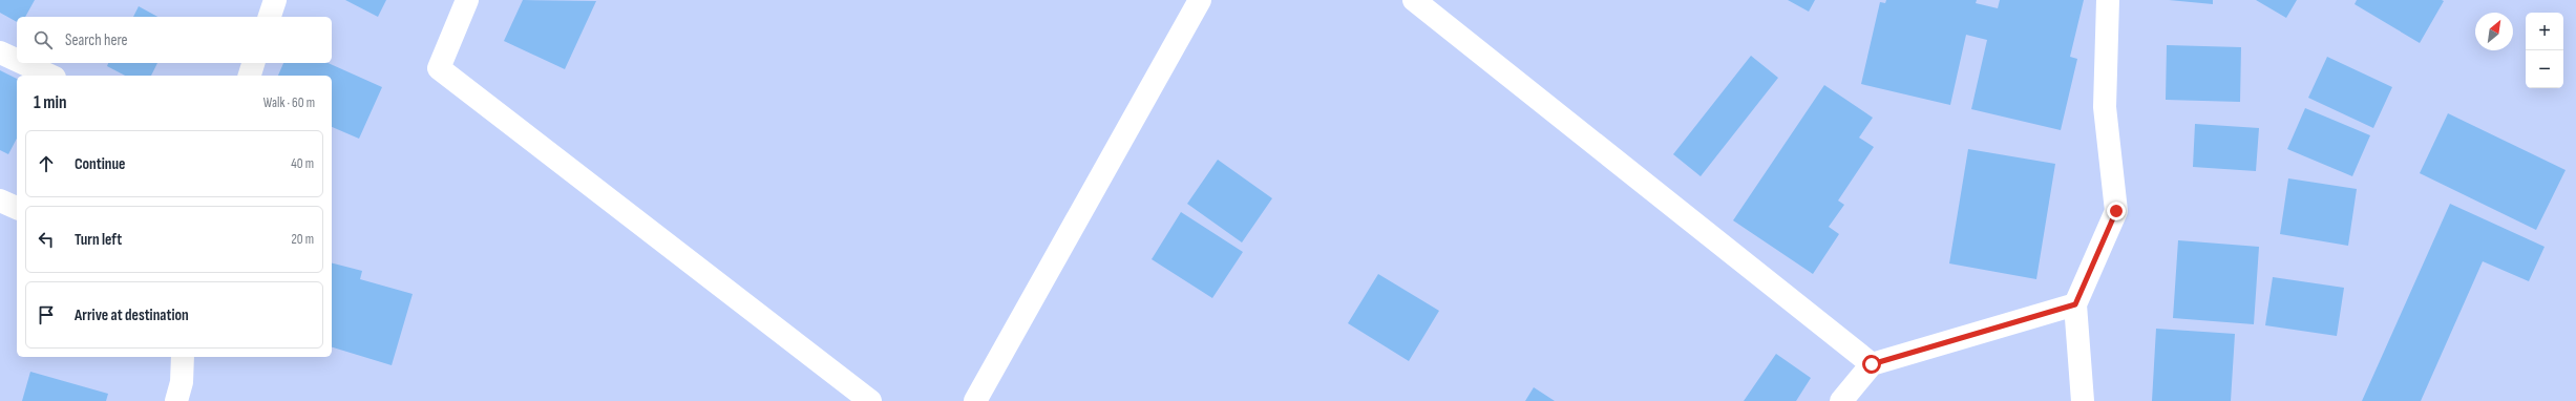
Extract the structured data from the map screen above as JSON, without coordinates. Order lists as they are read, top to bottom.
{
  "north": "top right",
  "page": {
    "map_buttons": ["+", "−"],
    "search": "Search here",
    "heading": ["1 min", "Walk · 60 m"],
    "list": [
      ["Continue", "40 m"],
      ["Turn left", "20 m"],
      "Arrive at destination"
    ]
  }
}
